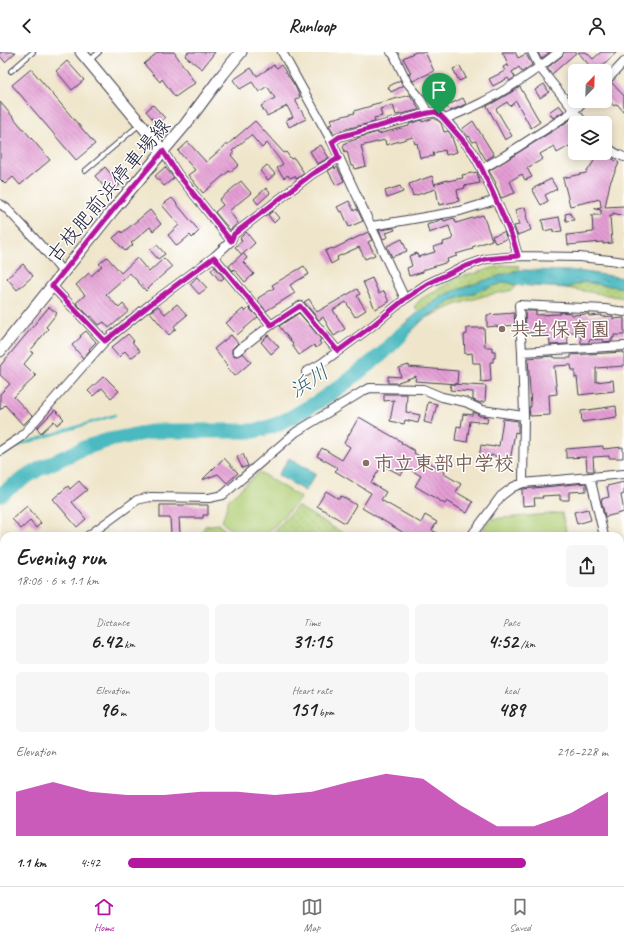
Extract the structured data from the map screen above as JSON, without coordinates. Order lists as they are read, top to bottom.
{
  "streets": {
    "main road": ["古枝肥前浜停車場線"]
  },
  "water": ["浜川"],
  "places": ["共生保育園", "市立東部中学校"],
  "north": "top right",
  "page": {
    "header": "Runloop",
    "heading": ["Evening run", "18:06 · 6 × 1.1 km"],
    "stats": [
      ["Distance", "6.42 km"],
      ["Time", "31:15"],
      ["Pace", "4:52 /km"],
      ["Elevation", "96 m"],
      ["Heart rate", "151 bpm"],
      ["kcal", "489"]
    ],
    "chart": ["Elevation", "216–228 m"],
    "list": [
      {
        "name": "1.1 km",
        "note": "4:42"
      }
    ],
    "tabs": ["Home", "Map", "Saved"]
  }
}
